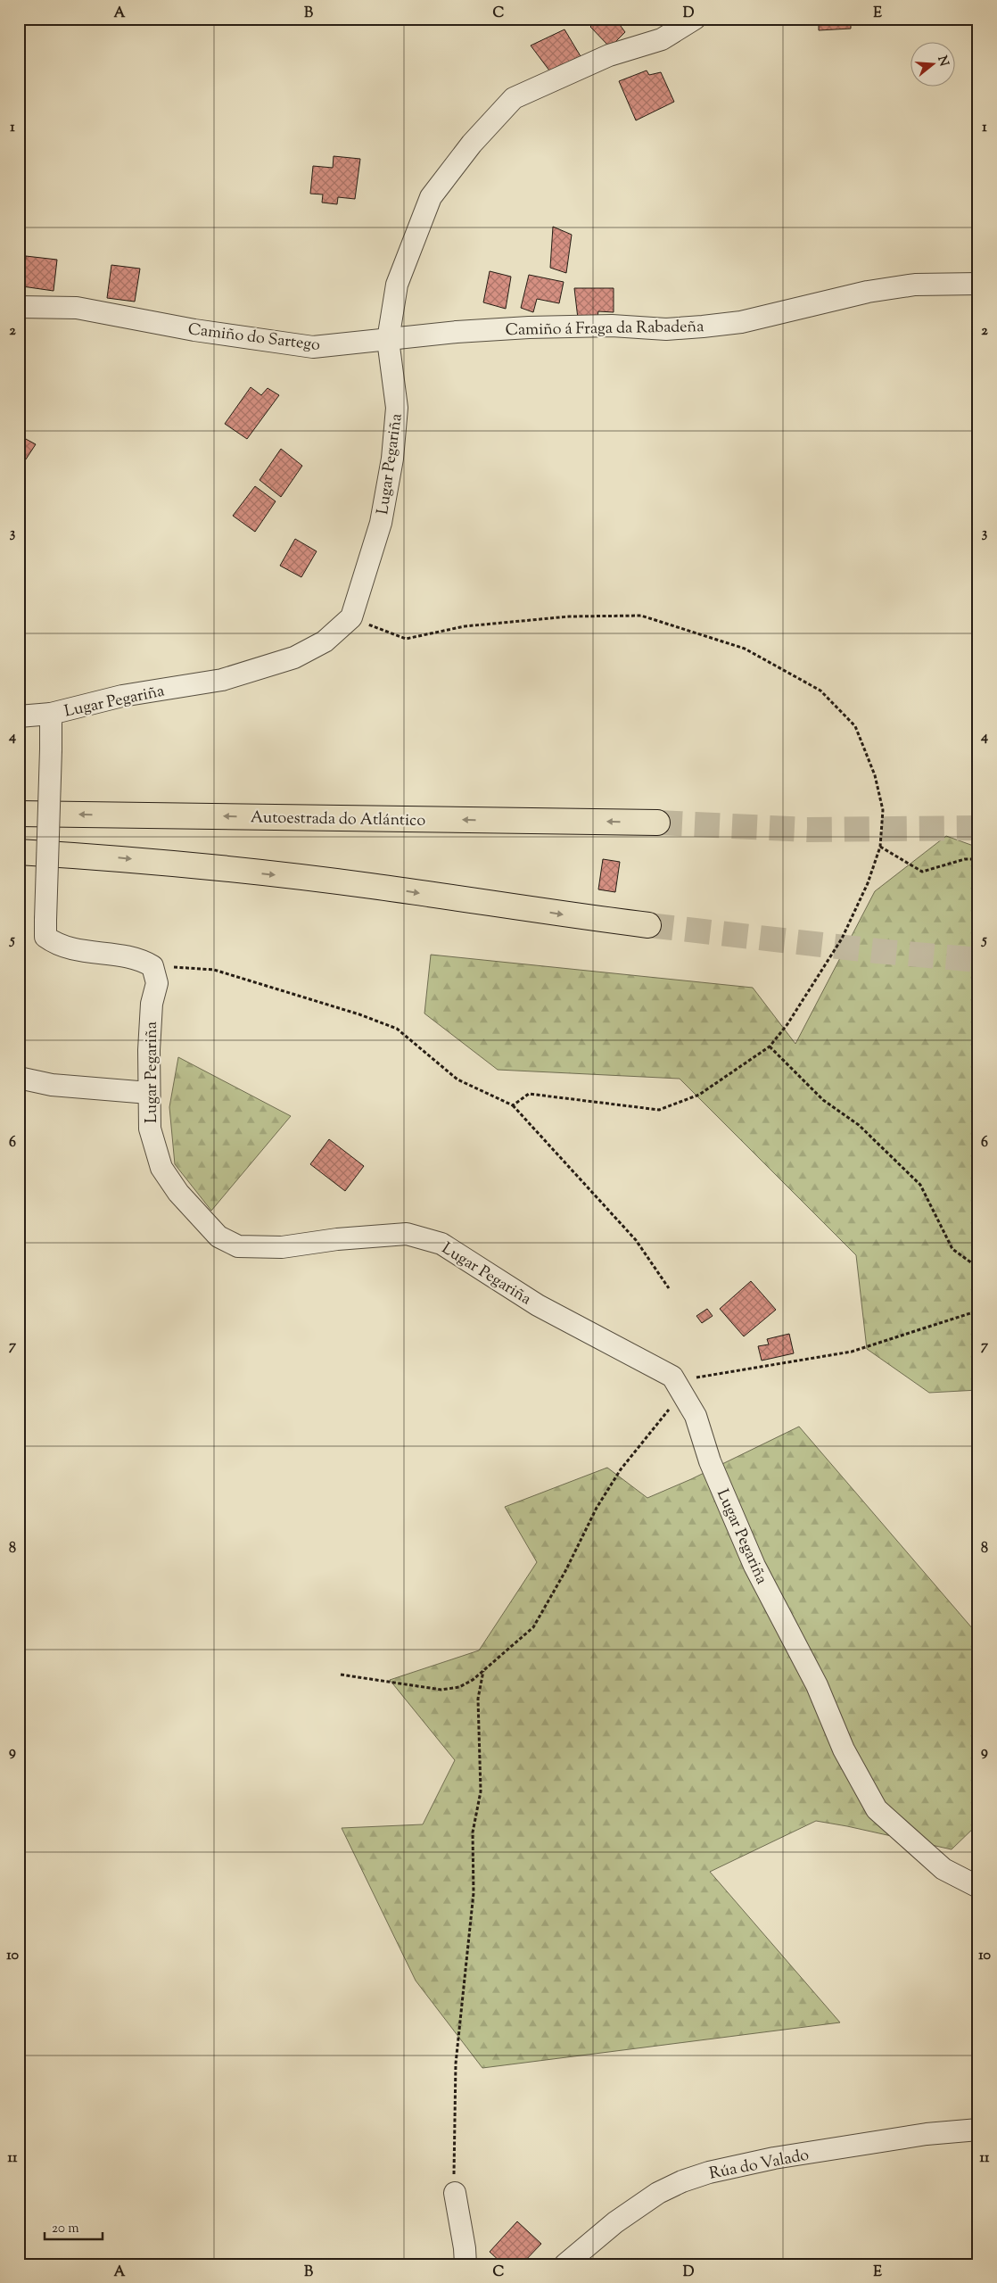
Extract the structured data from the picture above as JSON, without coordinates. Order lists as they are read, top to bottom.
{
  "streets": {
    "highway": ["Autoestrada do Atlántico"],
    "street": [
      "Camiño á Fraga da Rabadeña",
      "Camiño do Sartego",
      "Lugar Pegariña",
      "Rúa do Valado"
    ]
  },
  "crossings": [
    ["Camiño á Fraga da Rabadeña", "Camiño do Sartego"],
    ["Camiño á Fraga da Rabadeña", "Lugar Pegariña"],
    ["Camiño do Sartego", "Lugar Pegariña"]
  ],
  "scale_bar": "20 m",
  "north": "right",
  "grid": {
    "columns": [
      "A",
      "B",
      "C",
      "D",
      "E"
    ],
    "rows": [
      "1",
      "2",
      "3",
      "4",
      "5",
      "6",
      "7",
      "8",
      "9",
      "10",
      "11"
    ]
  }
}
